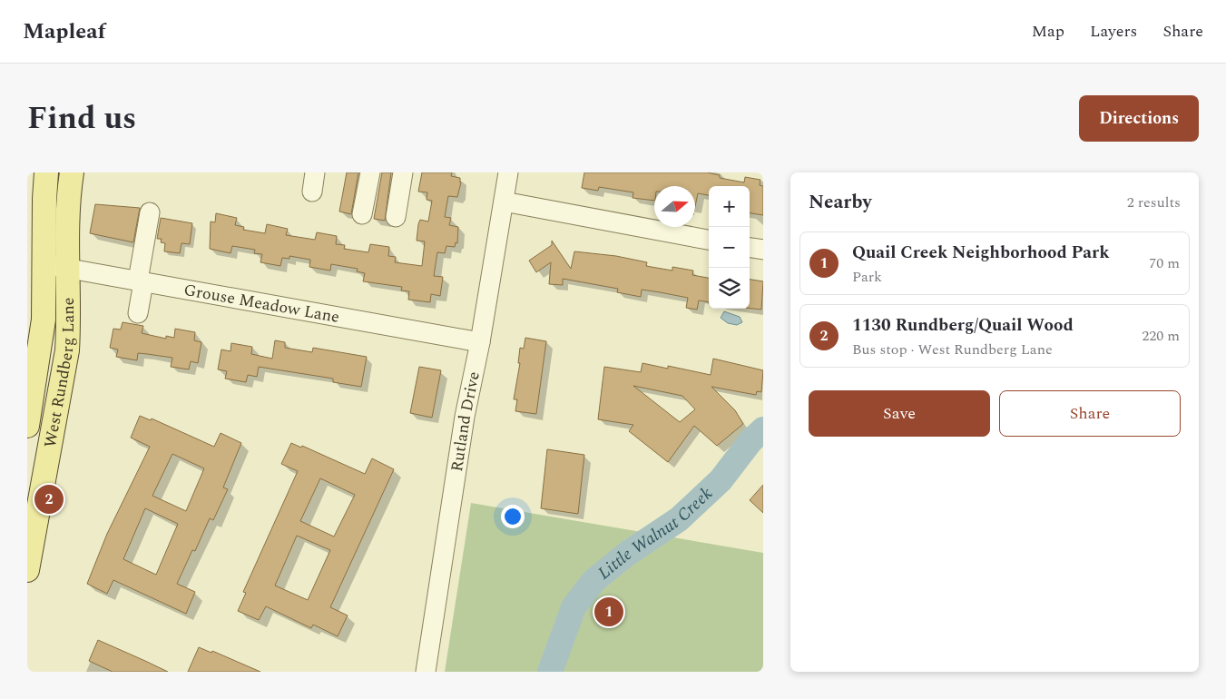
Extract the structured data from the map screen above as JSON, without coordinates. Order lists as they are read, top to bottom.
{
  "streets": {
    "main road": ["West Rundberg Lane"],
    "street": ["Grouse Meadow Lane", "Rutland Drive"]
  },
  "crossings": [
    ["Grouse Meadow Lane", "West Rundberg Lane"],
    ["Grouse Meadow Lane", "Rutland Drive"]
  ],
  "water": ["Little Walnut Creek"],
  "north": "right",
  "page": {
    "header": "Mapleaf",
    "nav": ["Map", "Layers", "Share"],
    "title": "Find us",
    "buttons": [
      "Directions",
      ["Save", "Share"]
    ],
    "heading": ["Nearby", "2 results"],
    "map_buttons": ["+", "−"],
    "list": [
      {
        "mark": "1",
        "name": "Quail Creek Neighborhood Park",
        "note": "Park",
        "value": "70 m"
      },
      {
        "mark": "2",
        "name": "1130 Rundberg/Quail Wood",
        "note": "Bus stop · West Rundberg Lane",
        "value": "220 m"
      }
    ],
    "pins": ["2", "1"]
  }
}
